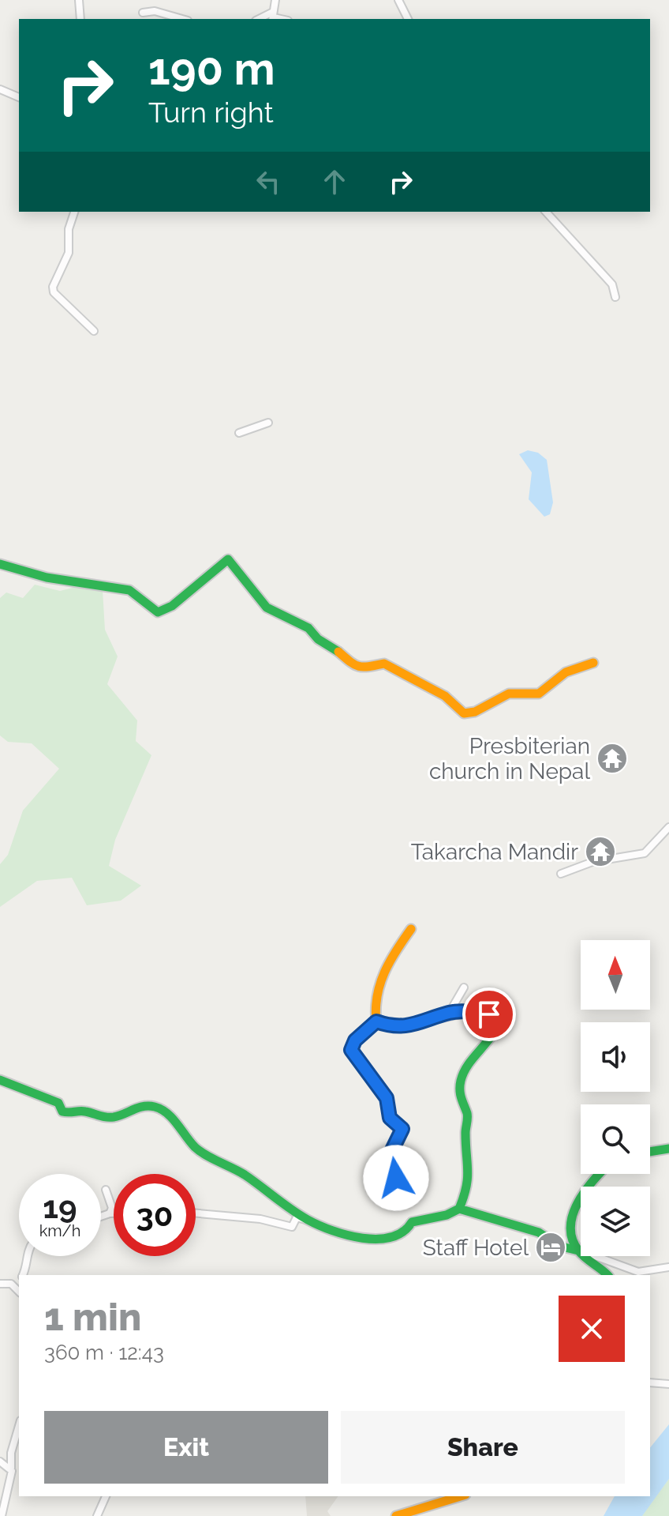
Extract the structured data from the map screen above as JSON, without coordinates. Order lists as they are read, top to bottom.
{
  "places": {
    "temple": ["Presbiterian church in Nepal", "Takarcha Mandir"],
    "hotel": ["Staff Hotel"]
  },
  "north": "top",
  "page": {
    "turn": ["190 m", "Turn right"],
    "speed": "19 km/h",
    "limit": "30",
    "heading": ["1 min", "360 m · 12:43"],
    "buttons": ["Exit", "Share"]
  }
}
